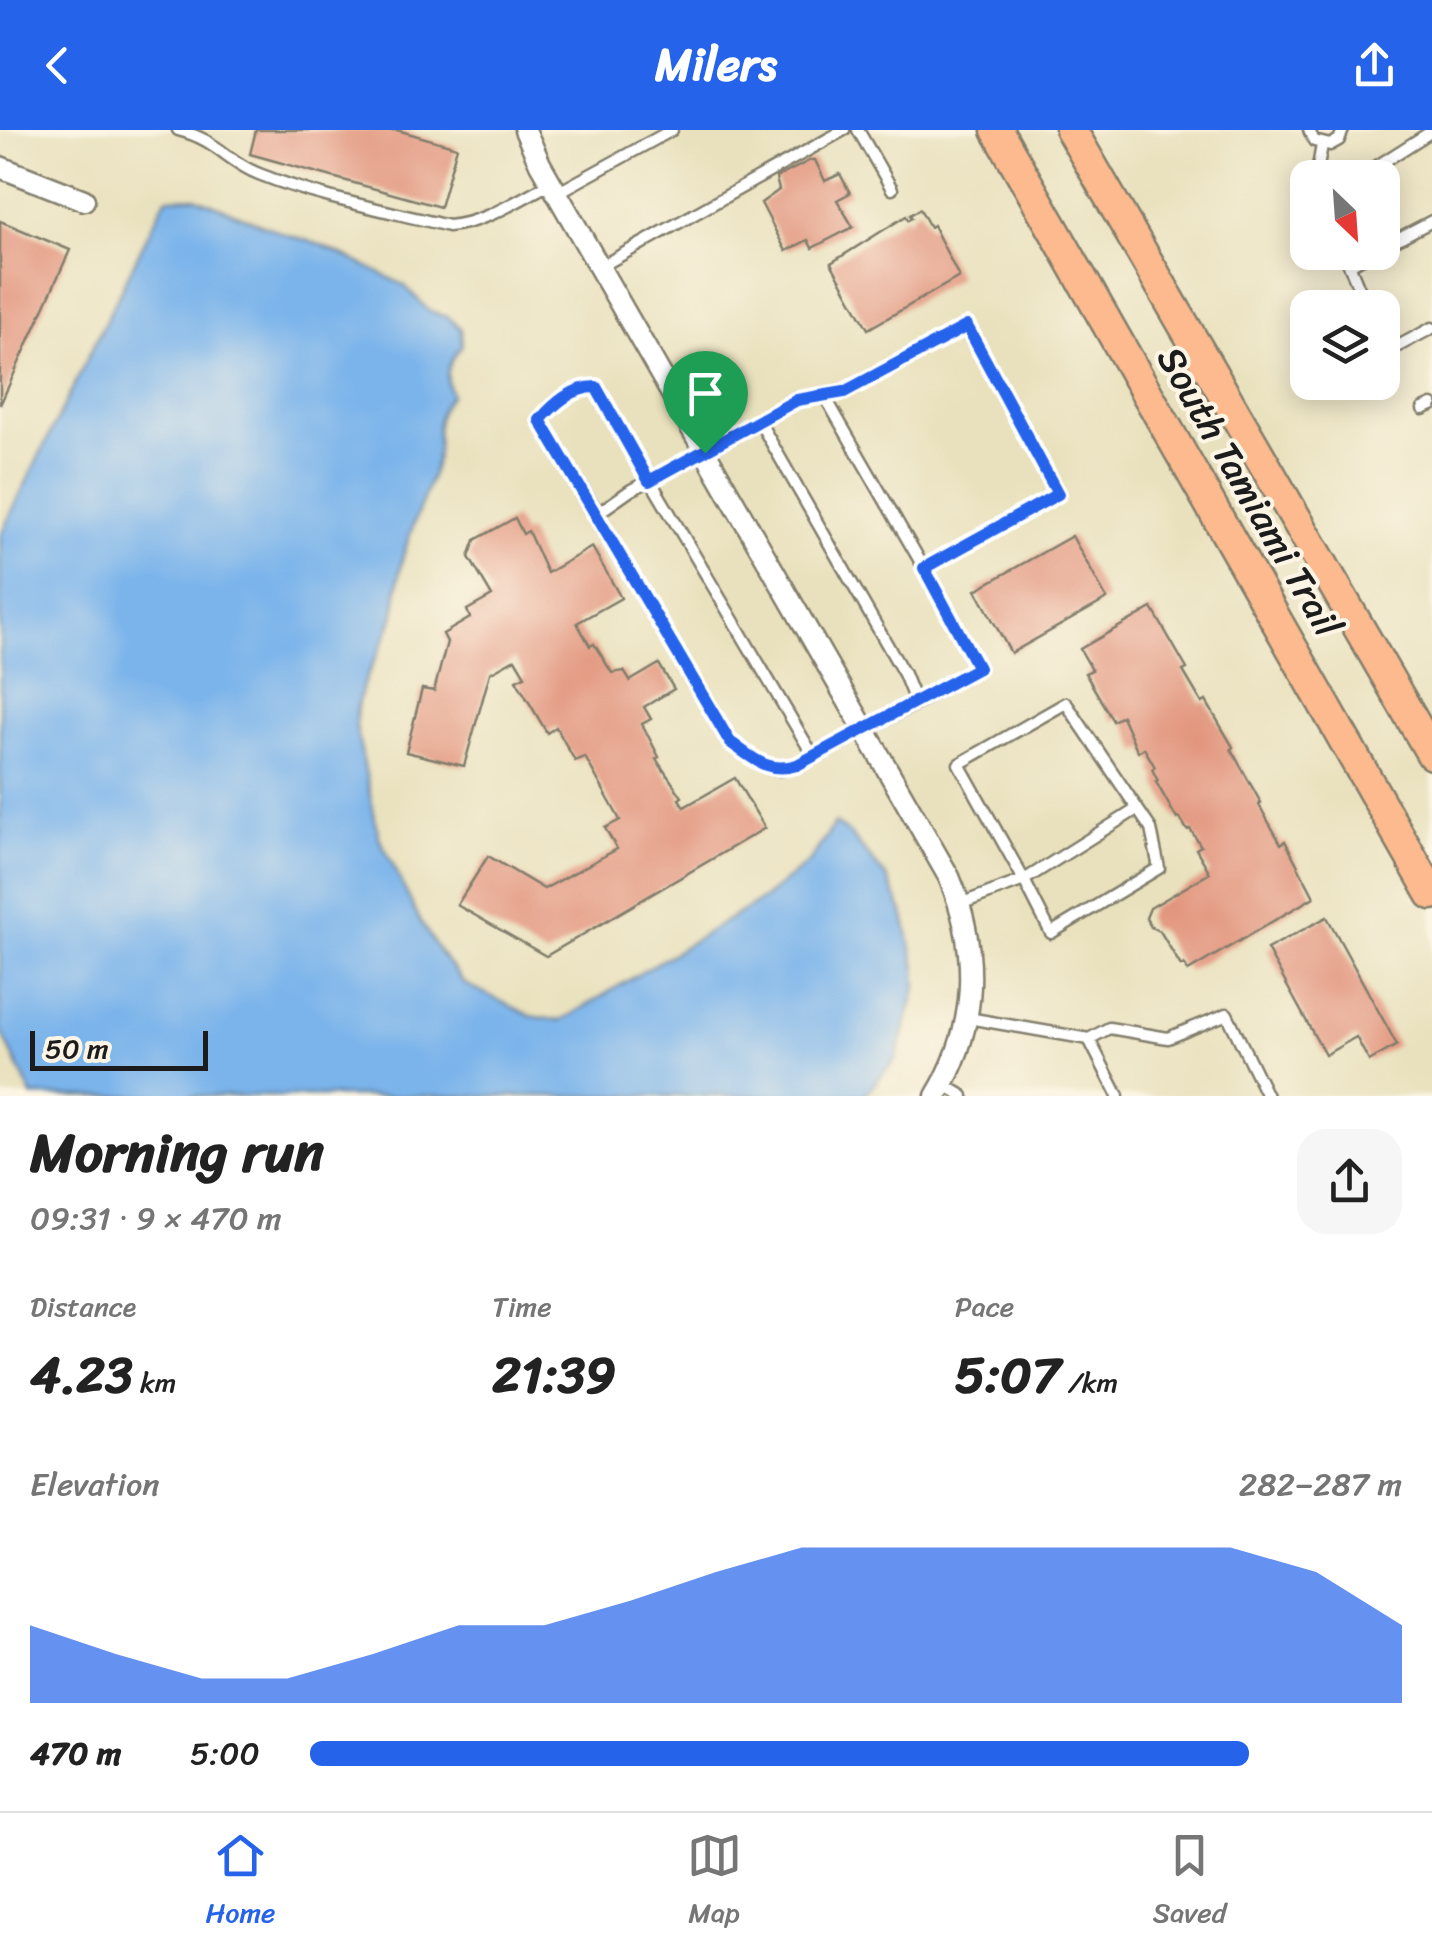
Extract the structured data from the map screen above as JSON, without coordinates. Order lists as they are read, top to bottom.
{
  "streets": {
    "main road": ["South Tamiami Trail"]
  },
  "scale_bar": "50 m",
  "north": "bottom right",
  "page": {
    "header": "Milers",
    "scale": "50 m",
    "heading": ["Morning run", "09:31 · 9 × 470 m"],
    "stats": [
      ["Distance", "4.23 km"],
      ["Time", "21:39"],
      ["Pace", "5:07 /km"]
    ],
    "chart": ["Elevation", "282–287 m"],
    "list": [
      {
        "name": "470 m",
        "note": "5:00"
      }
    ],
    "tabs": ["Home", "Map", "Saved"]
  }
}
